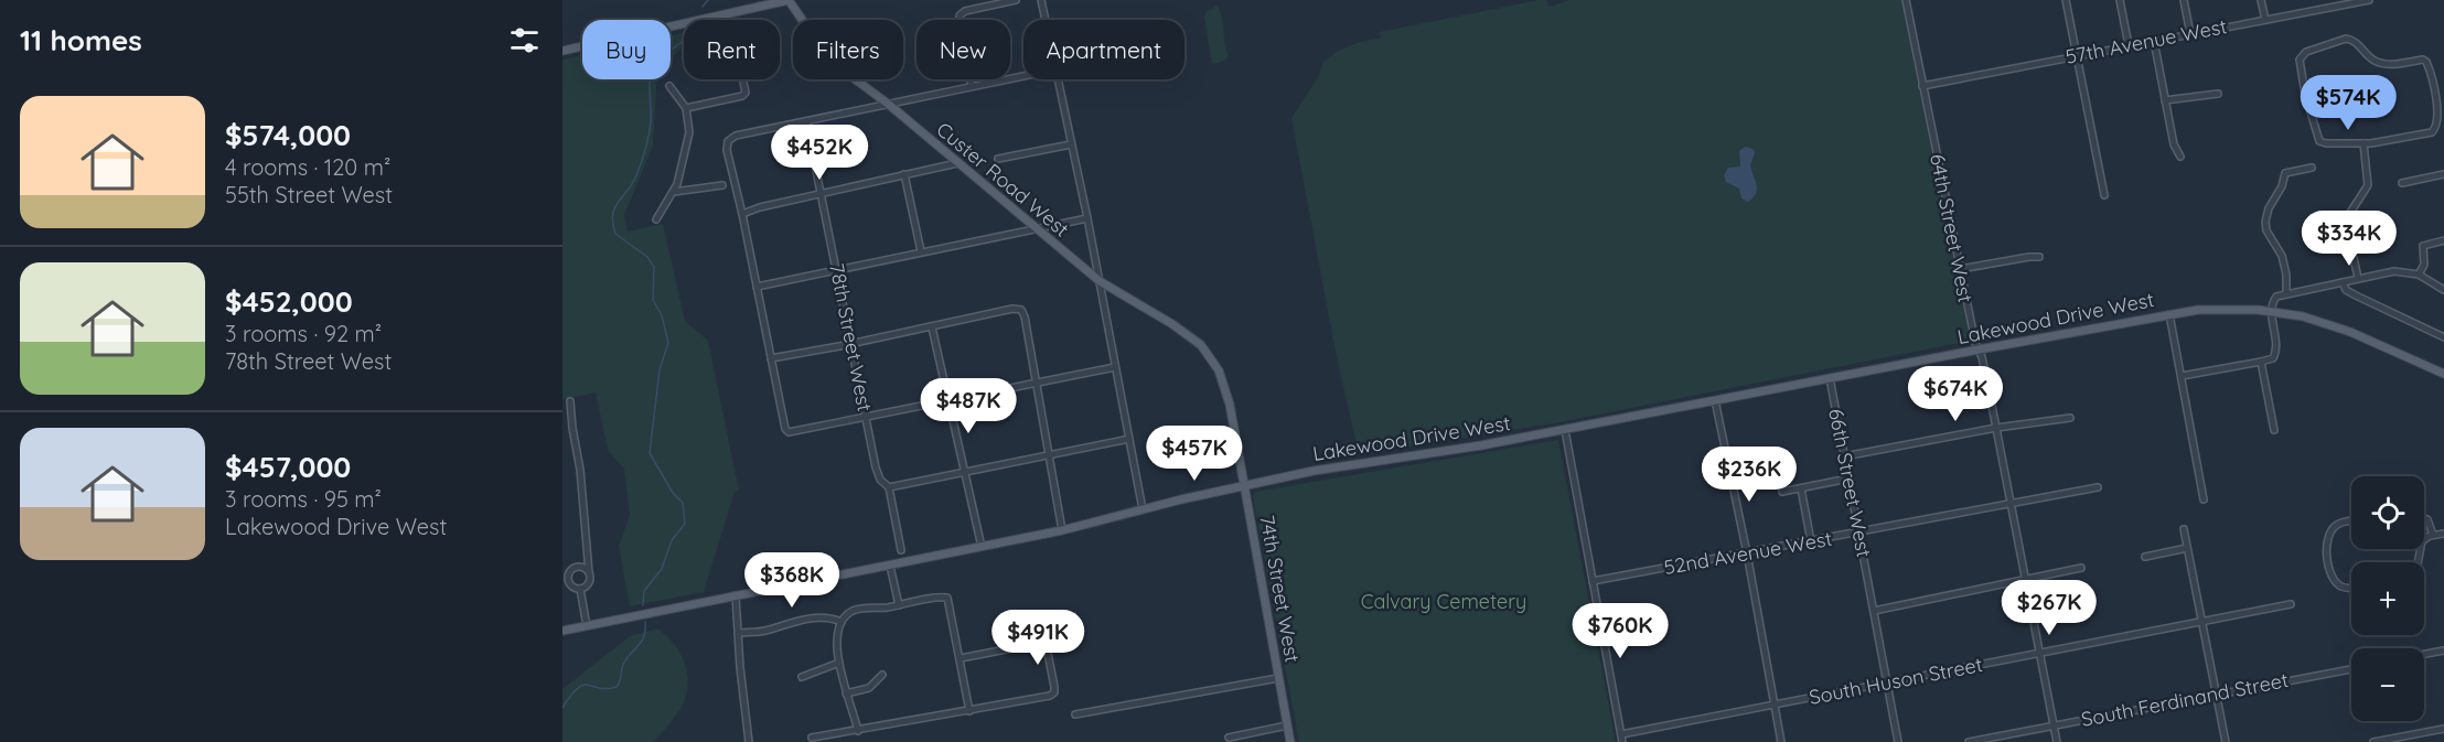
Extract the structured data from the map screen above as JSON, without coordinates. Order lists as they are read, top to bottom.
{
  "streets": {
    "main road": ["Custer Road West", "Lakewood Drive West", "74th Street West"],
    "street": [
      "57th Avenue West",
      "64th Street West",
      "78th Street West",
      "66th Street West",
      "52nd Avenue West",
      "South Huson Street",
      "South Ferdinand Street"
    ]
  },
  "crossings": [
    ["57th Avenue West", "64th Street West"],
    ["Custer Road West", "74th Street West"],
    ["64th Street West", "Lakewood Drive West"],
    ["64th Street West", "52nd Avenue West"],
    ["64th Street West", "South Huson Street"],
    ["64th Street West", "South Ferdinand Street"],
    ["Lakewood Drive West", "66th Street West"],
    ["Lakewood Drive West", "74th Street West"],
    ["66th Street West", "52nd Avenue West"],
    ["66th Street West", "South Huson Street"]
  ],
  "parks": ["Calvary Cemetery"],
  "page": {
    "heading": "11 homes",
    "chip": [
      "Buy",
      "Rent",
      "Filters",
      "New",
      "Apartment"
    ],
    "price": [
      "$574K",
      "$452K",
      "$334K",
      "$674K",
      "$487K",
      "$457K",
      "$236K",
      "$368K",
      "$267K",
      "$760K",
      "$491K"
    ],
    "list": [
      {
        "name": "$574,000",
        "note": "4 rooms · 120 m² · 55th Street West"
      },
      {
        "name": "$452,000",
        "note": "3 rooms · 92 m² · 78th Street West"
      },
      {
        "name": "$457,000",
        "note": "3 rooms · 95 m² · Lakewood Drive West"
      }
    ],
    "map_buttons": ["+", "−"]
  }
}
